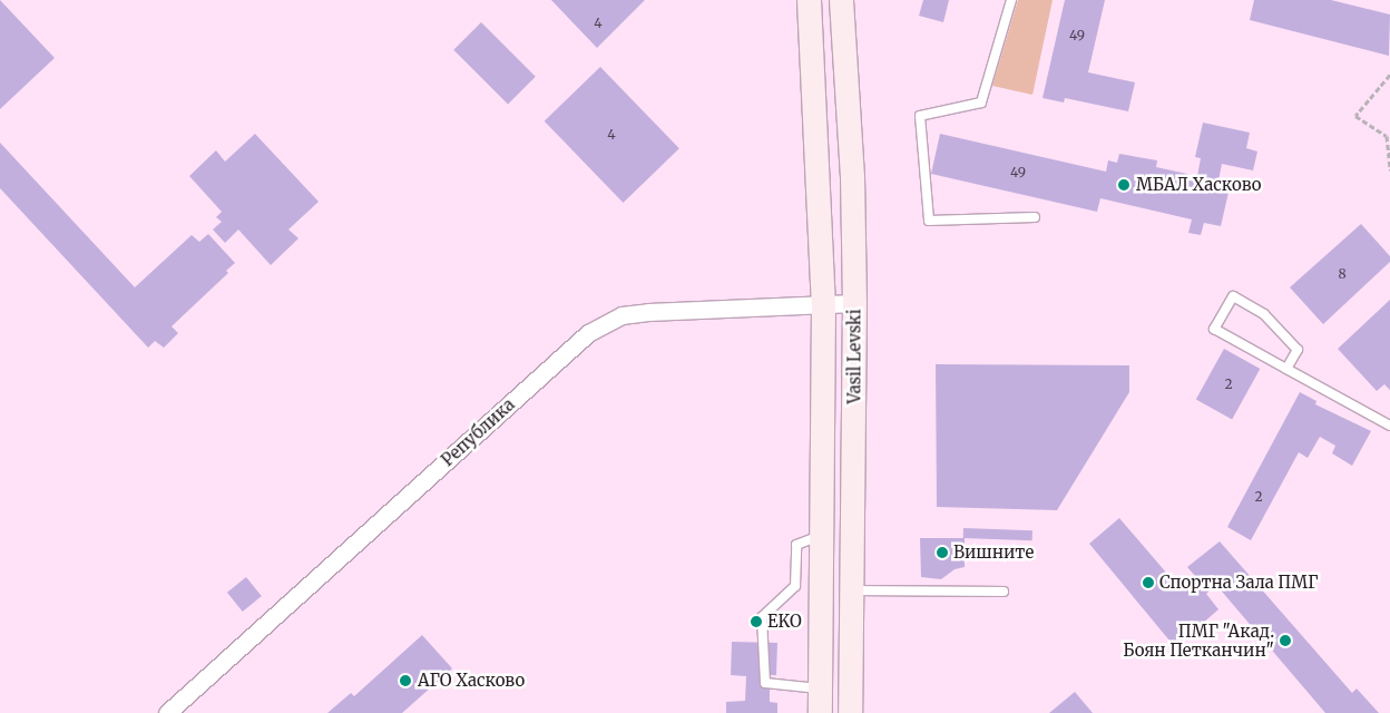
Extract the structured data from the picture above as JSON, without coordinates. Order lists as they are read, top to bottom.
{
  "streets": {
    "main road": ["Vasil Levski"],
    "street": ["Република"]
  },
  "crossings": [
    ["Vasil Levski", "Република"]
  ],
  "places": [
    "МБАЛ Хасково",
    "Вишните",
    "Спортна Зала ПМГ",
    "EKO",
    "ПМГ \"Акад. Боян Петканчин\"",
    "АГО Хасково"
  ],
  "house_numbers": [
    "4",
    "49",
    "4",
    "49",
    "8",
    "2",
    "2"
  ]
}
